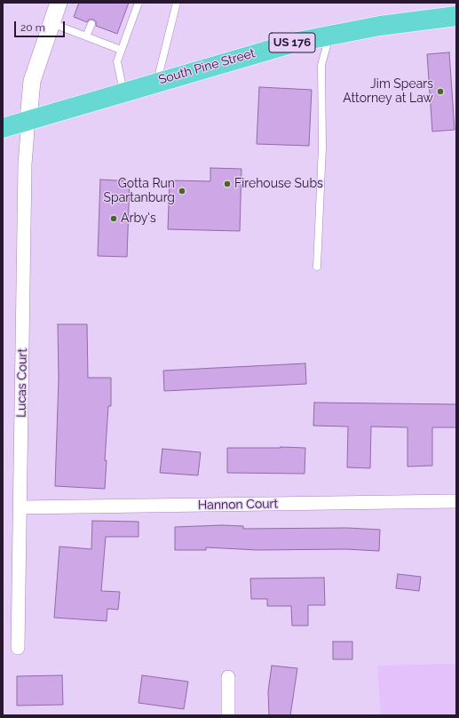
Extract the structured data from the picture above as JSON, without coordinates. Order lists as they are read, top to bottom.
{
  "streets": {
    "highway": ["US 176", "South Pine Street"],
    "street": ["Lucas Court", "Hannon Court"]
  },
  "crossings": [
    ["South Pine Street", "Lucas Court"],
    ["Lucas Court", "Hannon Court"]
  ],
  "places": [
    "Jim Spears Attorney at Law",
    "Firehouse Subs",
    "Gotta Run Spartanburg",
    "Arby's"
  ],
  "scale_bar": "20 m"
}
